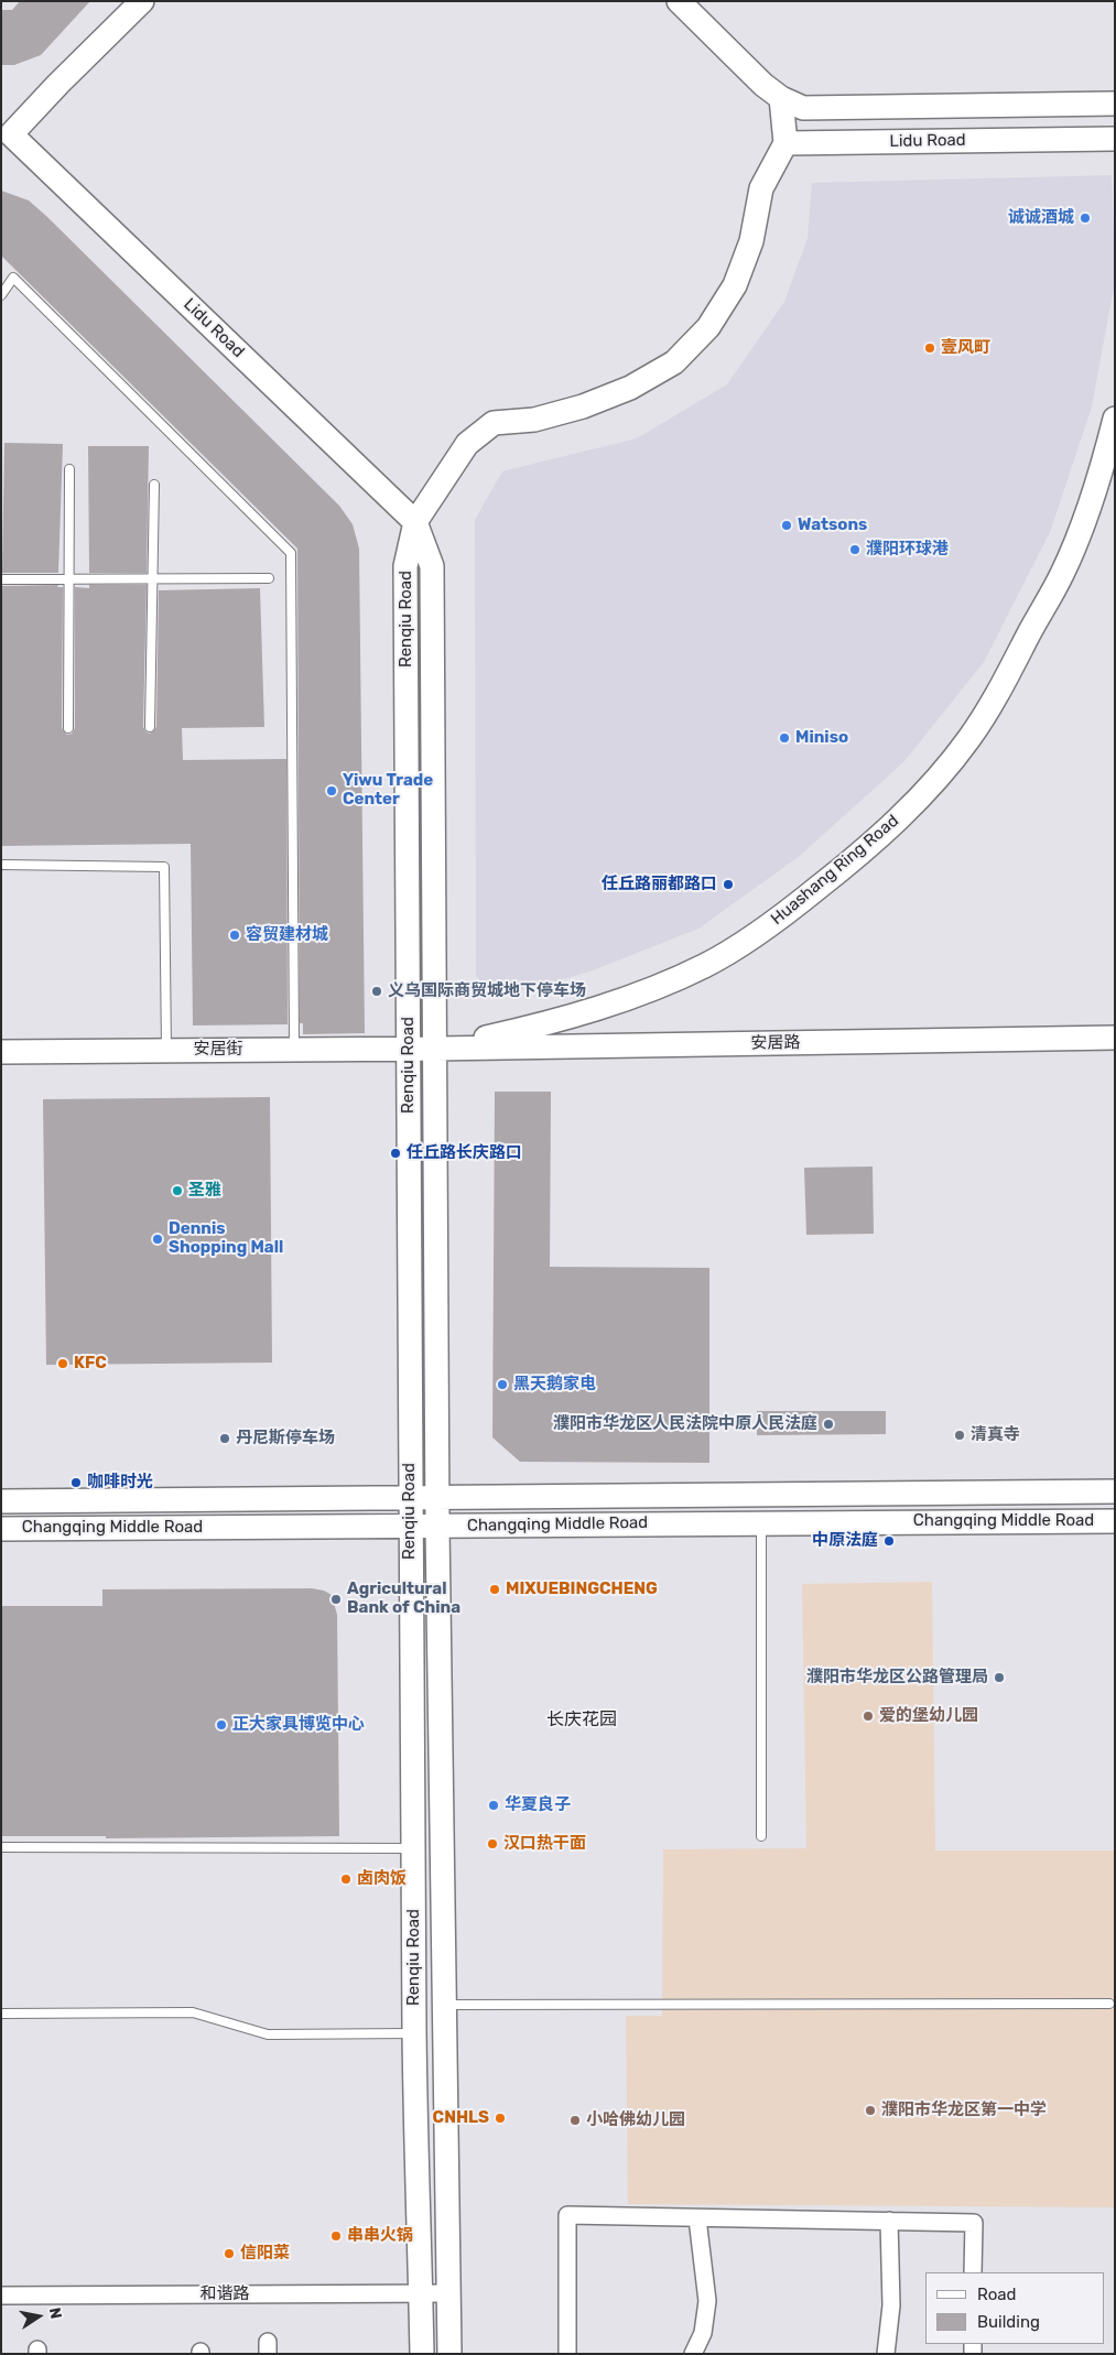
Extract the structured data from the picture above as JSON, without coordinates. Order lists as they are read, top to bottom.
{
  "streets": {
    "street": [
      "Lidu Road",
      "Renqiu Road",
      "Huashang Ring Road",
      "安居路",
      "安居街",
      "Changqing Middle Road",
      "和谐路"
    ]
  },
  "crossings": [
    ["Lidu Road", "Renqiu Road"],
    ["Renqiu Road", "Huashang Ring Road"],
    ["Renqiu Road", "安居路"],
    ["Renqiu Road", "安居街"],
    ["Renqiu Road", "Changqing Middle Road"],
    ["Renqiu Road", "和谐路"],
    ["Huashang Ring Road", "安居路"],
    ["Huashang Ring Road", "安居街"],
    ["安居路", "安居街"]
  ],
  "districts": ["长庆花园"],
  "places": [
    "诚诚酒城",
    "壹风町",
    "Watsons",
    "濮阳环球港",
    "Miniso",
    "Yiwu Trade Center",
    "任丘路丽都路口",
    "容贸建材城",
    "义乌国际商贸城地下停车场",
    "任丘路长庆路口",
    "圣雅",
    "Dennis Shopping Mall",
    "KFC",
    "黑天鹅家电",
    "濮阳市华龙区人民法院中原人民法庭",
    "清真寺",
    "丹尼斯停车场",
    "咖啡时光",
    "中原法庭",
    "MIXUEBINGCHENG",
    "Agricultural Bank of China",
    "濮阳市华龙区公路管理局",
    "爱的堡幼儿园",
    "正大家具博览中心",
    "华夏良子",
    "汉口热干面",
    "卤肉饭",
    "濮阳市华龙区第一中学",
    "CNHLS",
    "小哈佛幼儿园",
    "串串火锅",
    "信阳菜"
  ],
  "legend": ["Road", "Building"],
  "north": "right"
}
